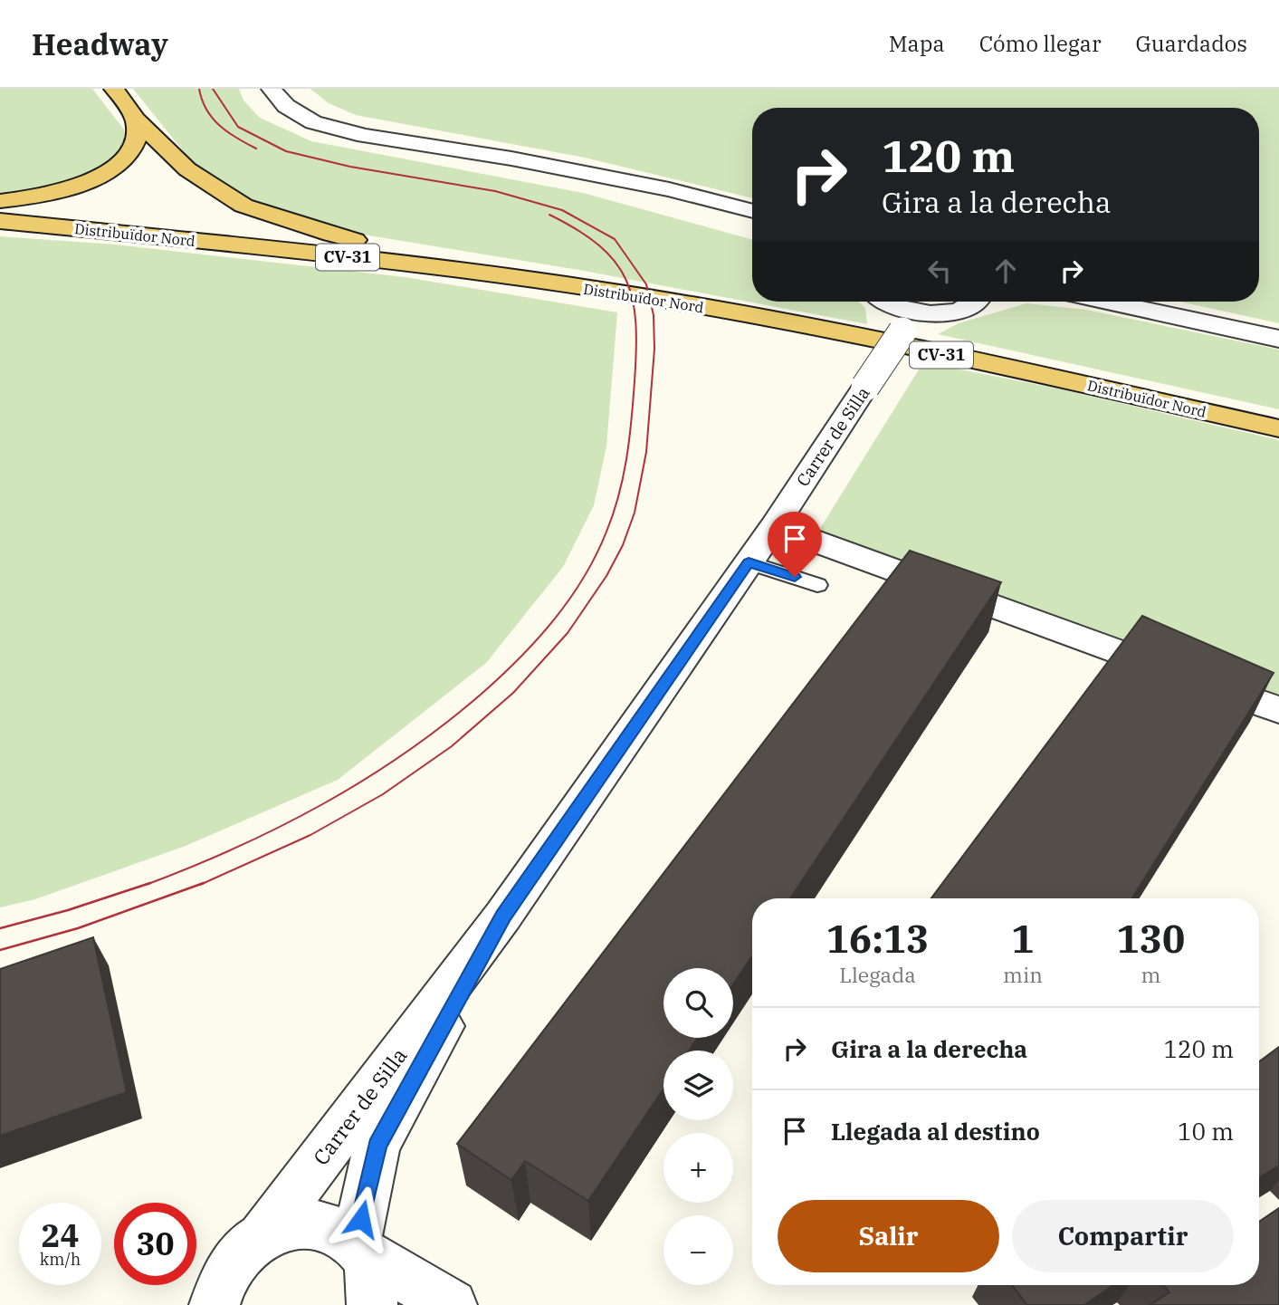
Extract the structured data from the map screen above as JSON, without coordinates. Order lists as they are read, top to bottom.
{
  "streets": {
    "main road": ["Distribuïdor Nord", "CV-31"],
    "street": ["Carrer de Silla"]
  },
  "page": {
    "header": "Headway",
    "nav": ["Mapa", "Cómo llegar", "Guardados"],
    "turn": ["120 m", "Gira a la derecha"],
    "eta": [
      "16:13",
      "Llegada",
      "1",
      "min",
      "130",
      "m"
    ],
    "map_buttons": ["+", "−"],
    "list": [
      {
        "name": "Gira a la derecha",
        "value": "120 m"
      },
      {
        "name": "Llegada al destino",
        "value": "10 m"
      }
    ],
    "buttons": ["Salir", "Compartir"],
    "speed": "24 km/h",
    "limit": "30"
  }
}
